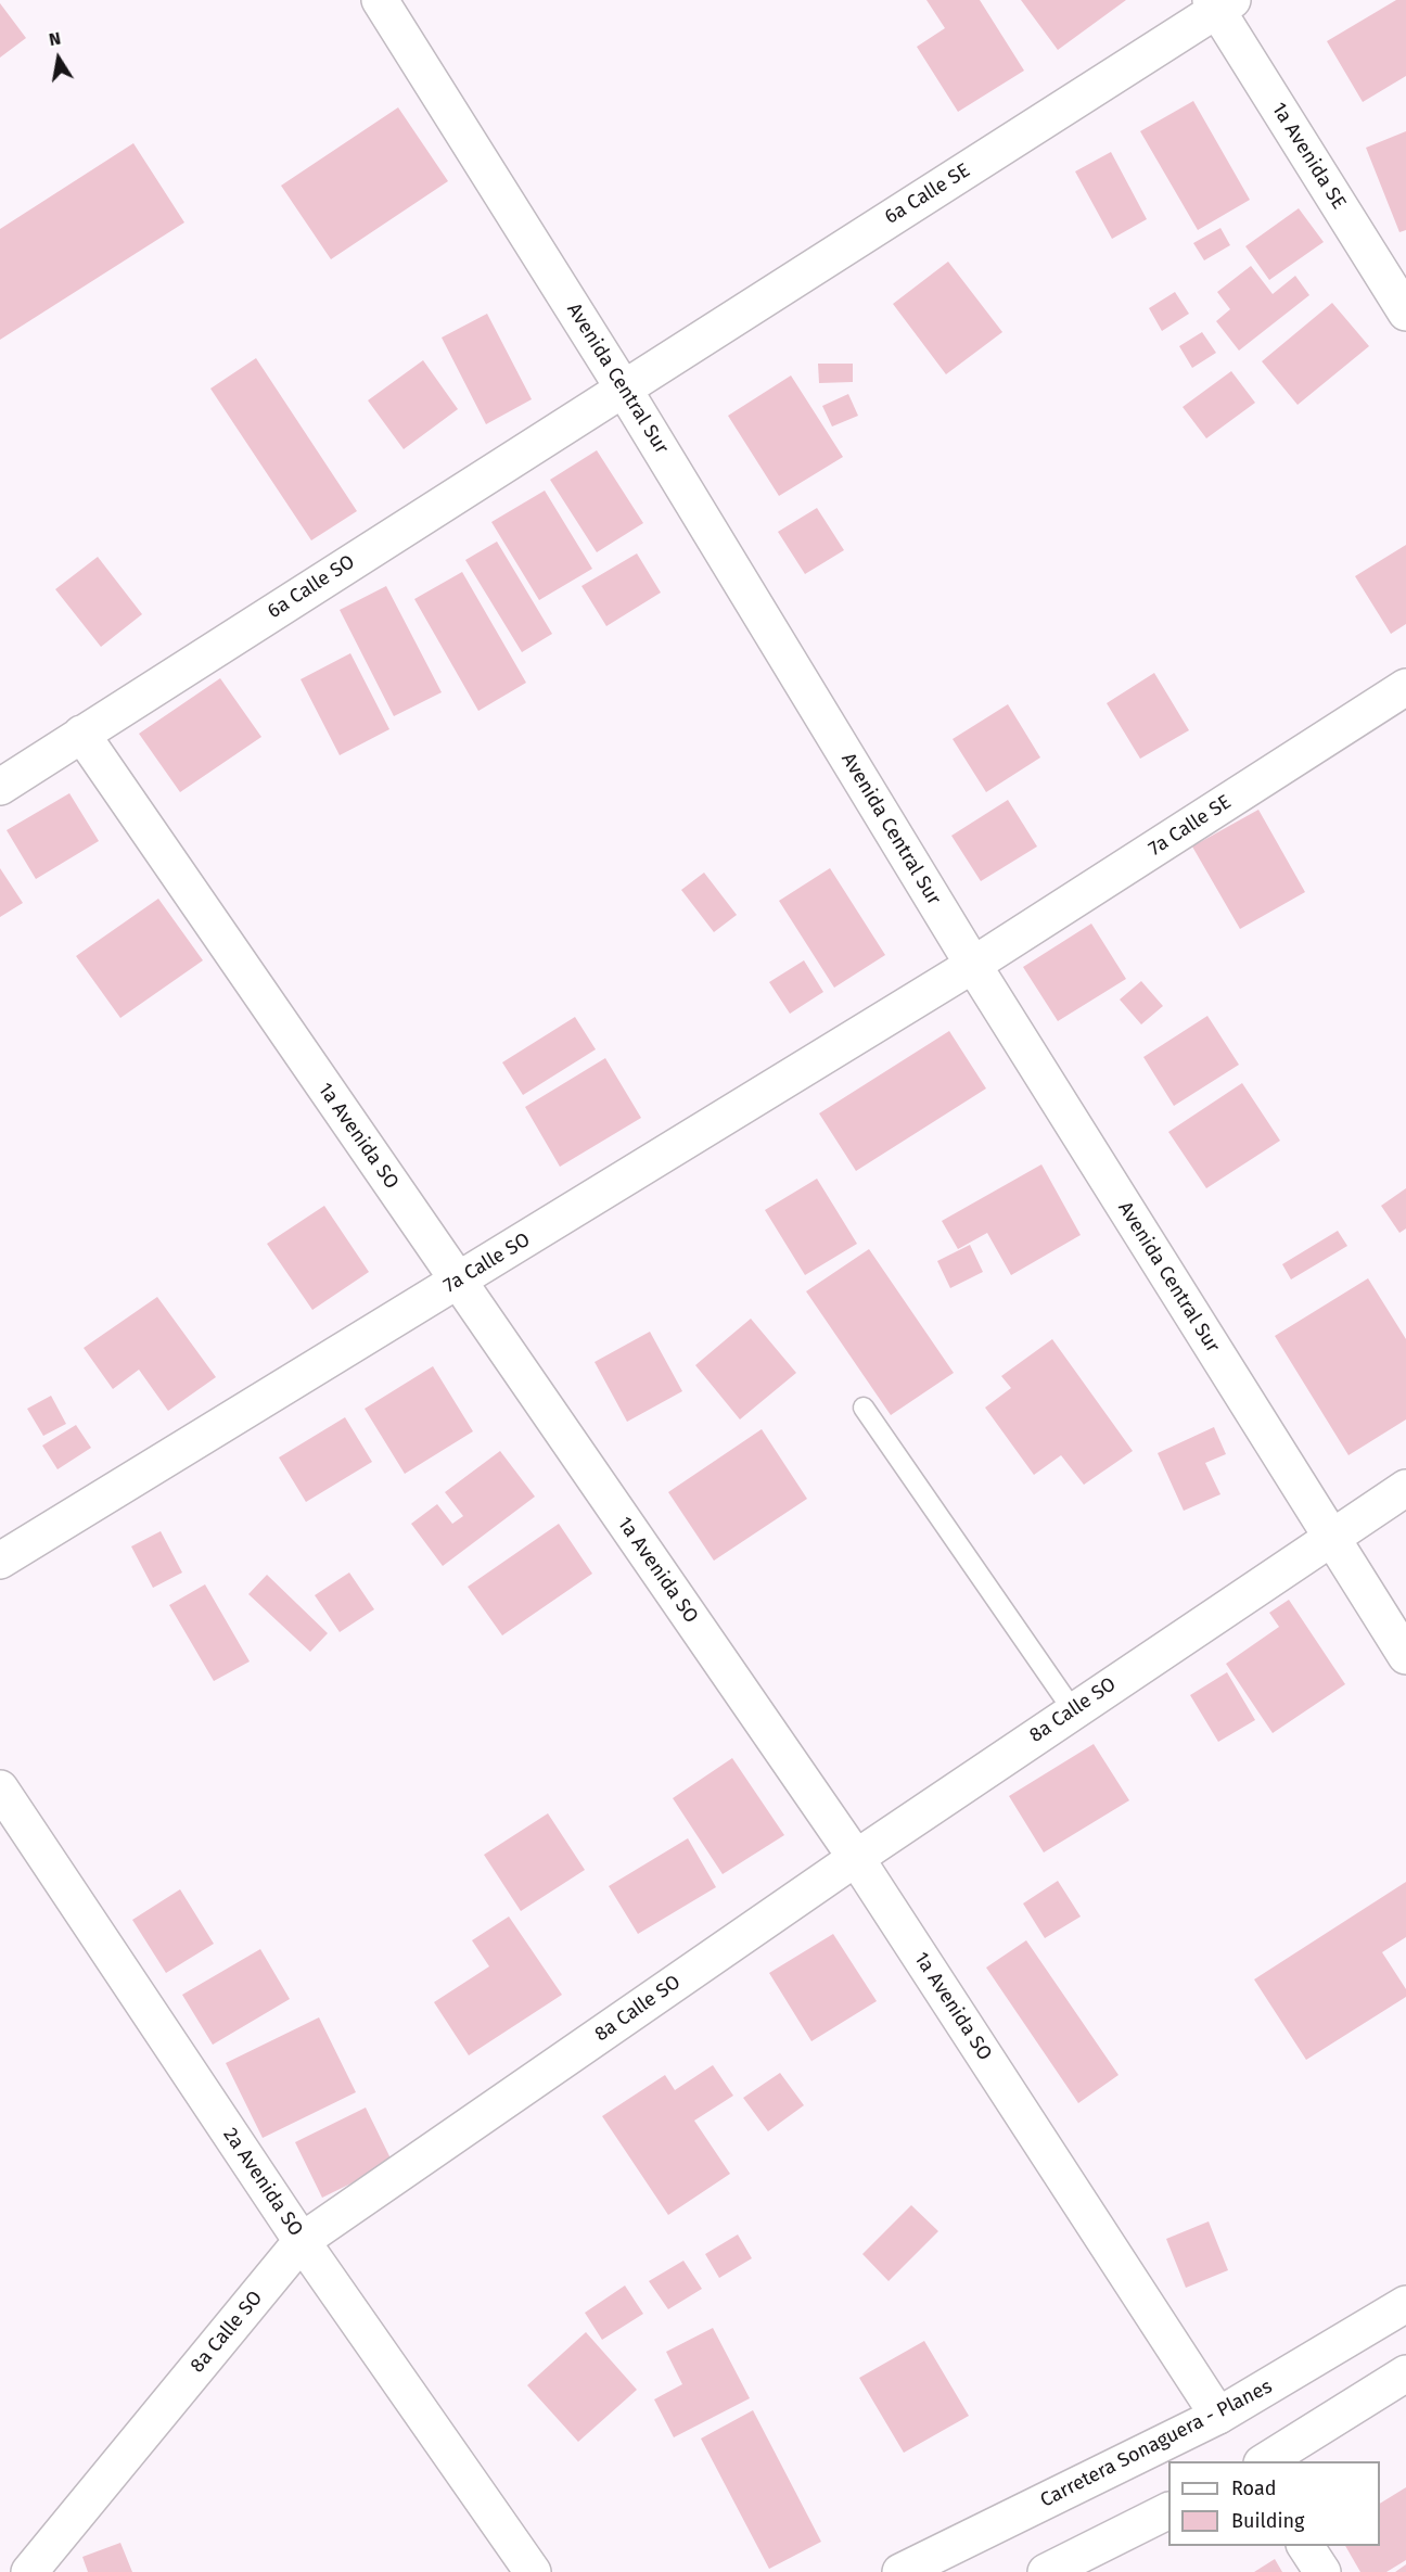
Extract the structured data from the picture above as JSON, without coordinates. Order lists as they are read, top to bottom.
{
  "streets": {
    "street": [
      "1a Avenida SE",
      "6a Calle SE",
      "Avenida Central Sur",
      "6a Calle SO",
      "7a Calle SE",
      "1a Avenida SO",
      "7a Calle SO",
      "8a Calle SO",
      "2a Avenida SO",
      "Carretera Sonaguera - Planes"
    ]
  },
  "crossings": [
    ["1a Avenida SE", "6a Calle SE"],
    ["6a Calle SE", "Avenida Central Sur"],
    ["6a Calle SE", "6a Calle SO"],
    ["Avenida Central Sur", "6a Calle SO"],
    ["Avenida Central Sur", "7a Calle SE"],
    ["Avenida Central Sur", "7a Calle SO"],
    ["Avenida Central Sur", "8a Calle SO"],
    ["6a Calle SO", "1a Avenida SO"],
    ["7a Calle SE", "7a Calle SO"],
    ["1a Avenida SO", "7a Calle SO"],
    ["1a Avenida SO", "8a Calle SO"],
    ["1a Avenida SO", "Carretera Sonaguera - Planes"],
    ["8a Calle SO", "2a Avenida SO"]
  ],
  "legend": ["Road", "Building"],
  "north": "top"
}
